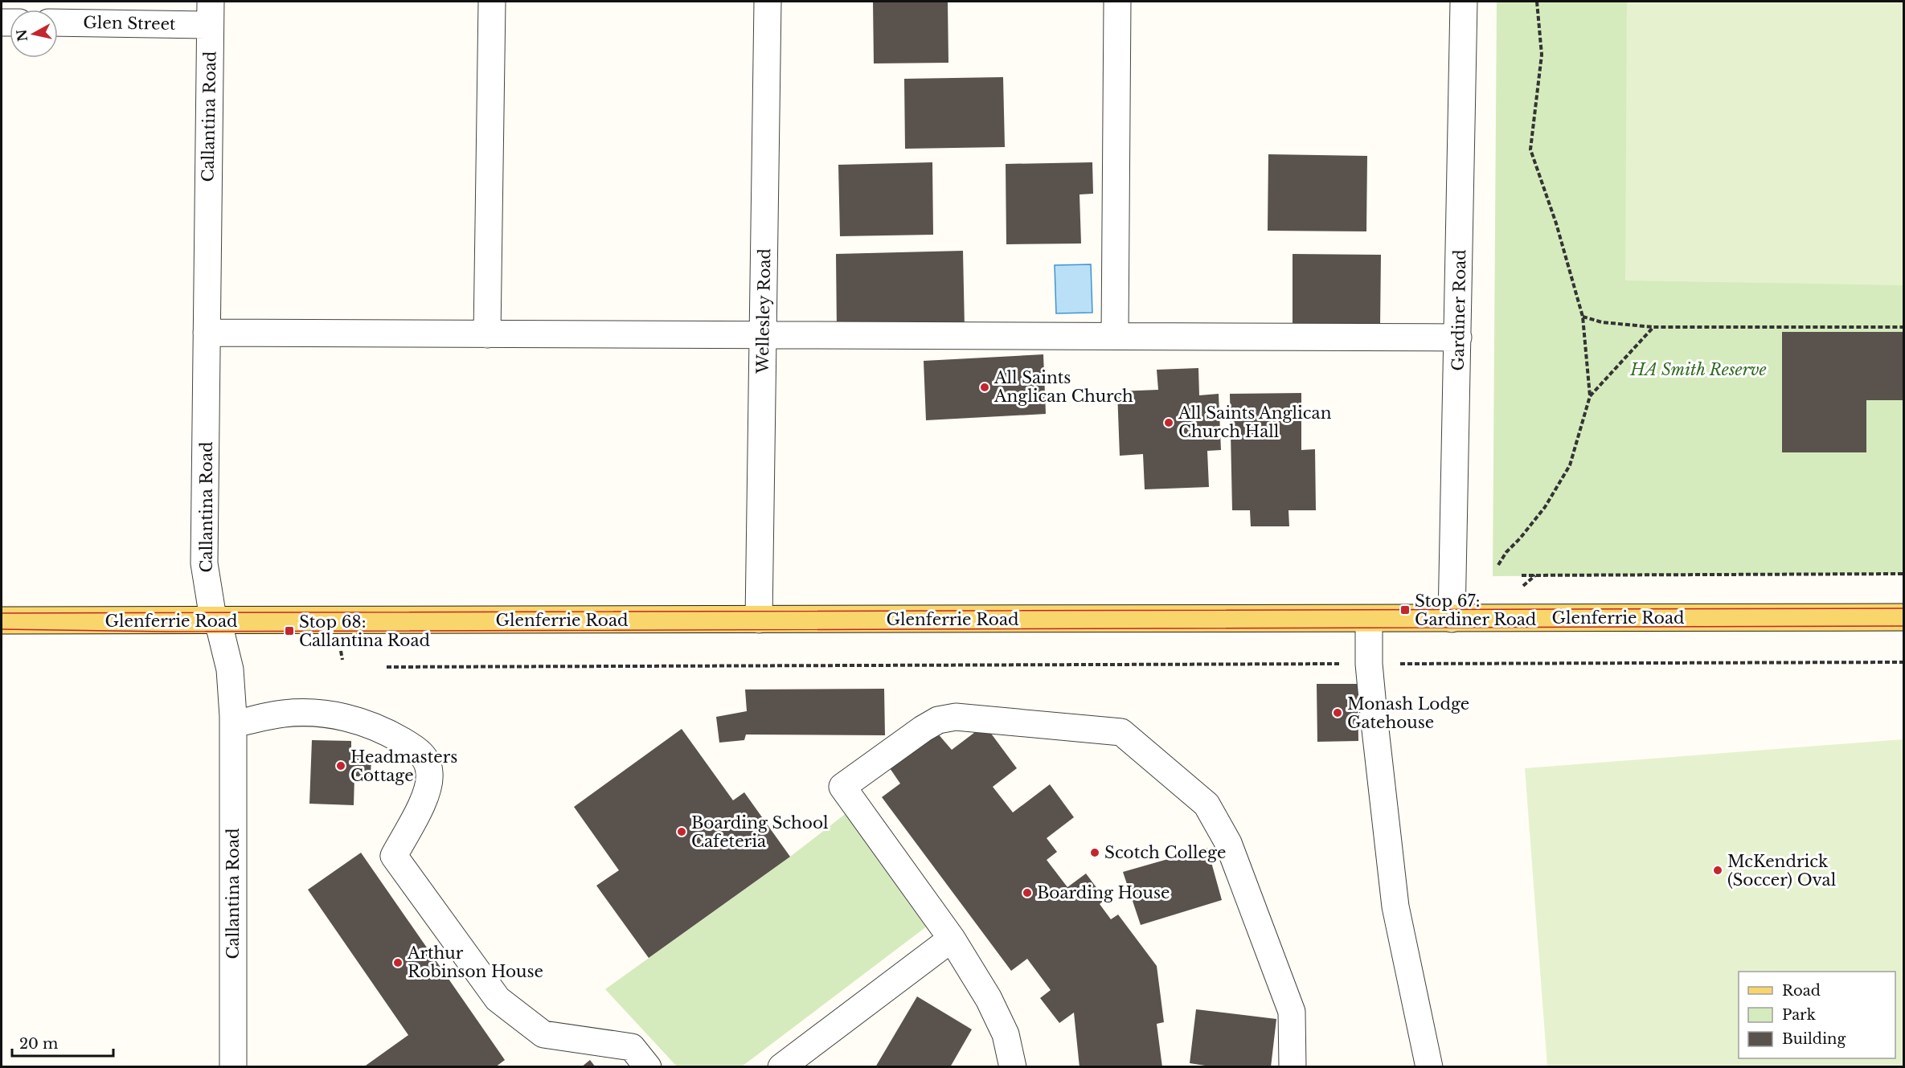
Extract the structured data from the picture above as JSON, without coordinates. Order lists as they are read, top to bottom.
{
  "streets": {
    "main road": ["Glenferrie Road"],
    "street": [
      "Glen Street",
      "Callantina Road",
      "Gardiner Road",
      "Wellesley Road"
    ]
  },
  "crossings": [
    ["Glen Street", "Callantina Road"],
    ["Callantina Road", "Glenferrie Road"],
    ["Gardiner Road", "Glenferrie Road"],
    ["Wellesley Road", "Glenferrie Road"]
  ],
  "parks": ["HA Smith Reserve"],
  "places": {
    "other": [
      "All Saints Anglican Church",
      "All Saints Anglican Church Hall",
      "Monash Lodge Gatehouse",
      "Headmasters Cottage",
      "Boarding School Cafeteria",
      "Scotch College",
      "McKendrick (Soccer) Oval",
      "Boarding House",
      "Arthur Robinson House"
    ],
    "transit": ["Stop 67: Gardiner Road", "Stop 68: Callantina Road"]
  },
  "legend": ["Road", "Park", "Building"],
  "scale_bar": "20 m",
  "north": "left"
}
